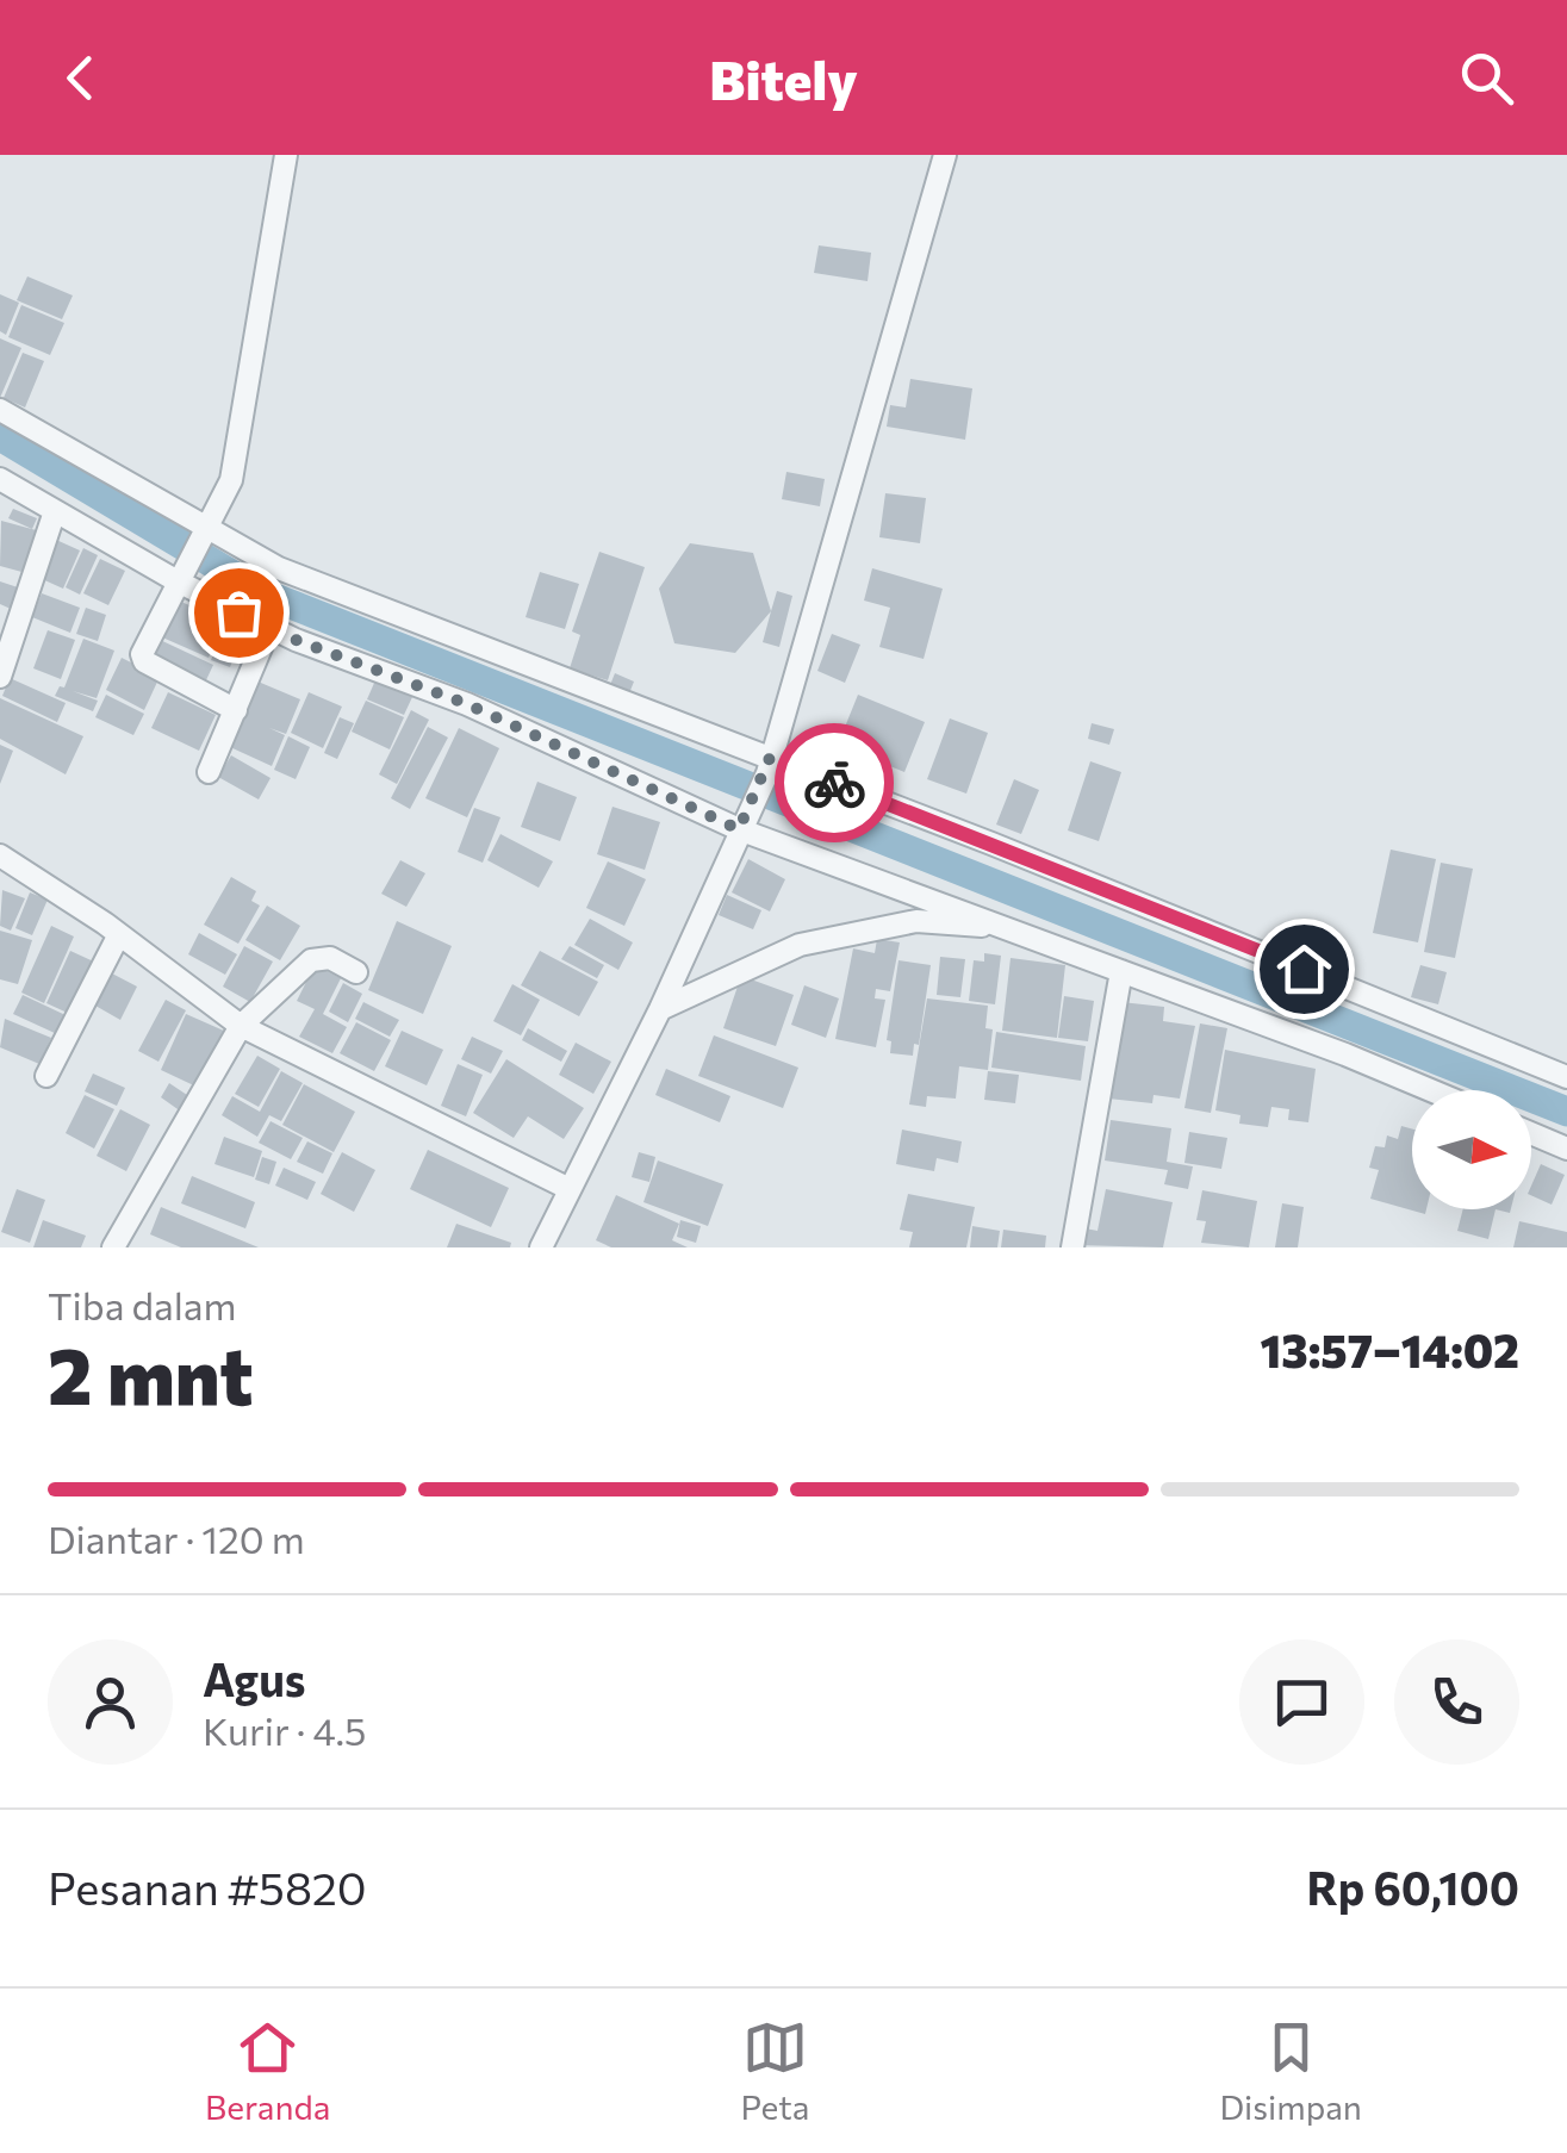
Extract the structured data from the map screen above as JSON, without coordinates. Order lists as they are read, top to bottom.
{
  "north": "right",
  "page": {
    "header": "Bitely",
    "heading": ["2 mnt", "Tiba dalam", "13:57–14:02"],
    "panel": [
      "Agus",
      "Kurir · 4.5",
      "Pesanan #5820",
      "Rp 60,100"
    ],
    "bar": "Diantar · 120 m",
    "tabs": ["Beranda", "Peta", "Disimpan"]
  }
}
